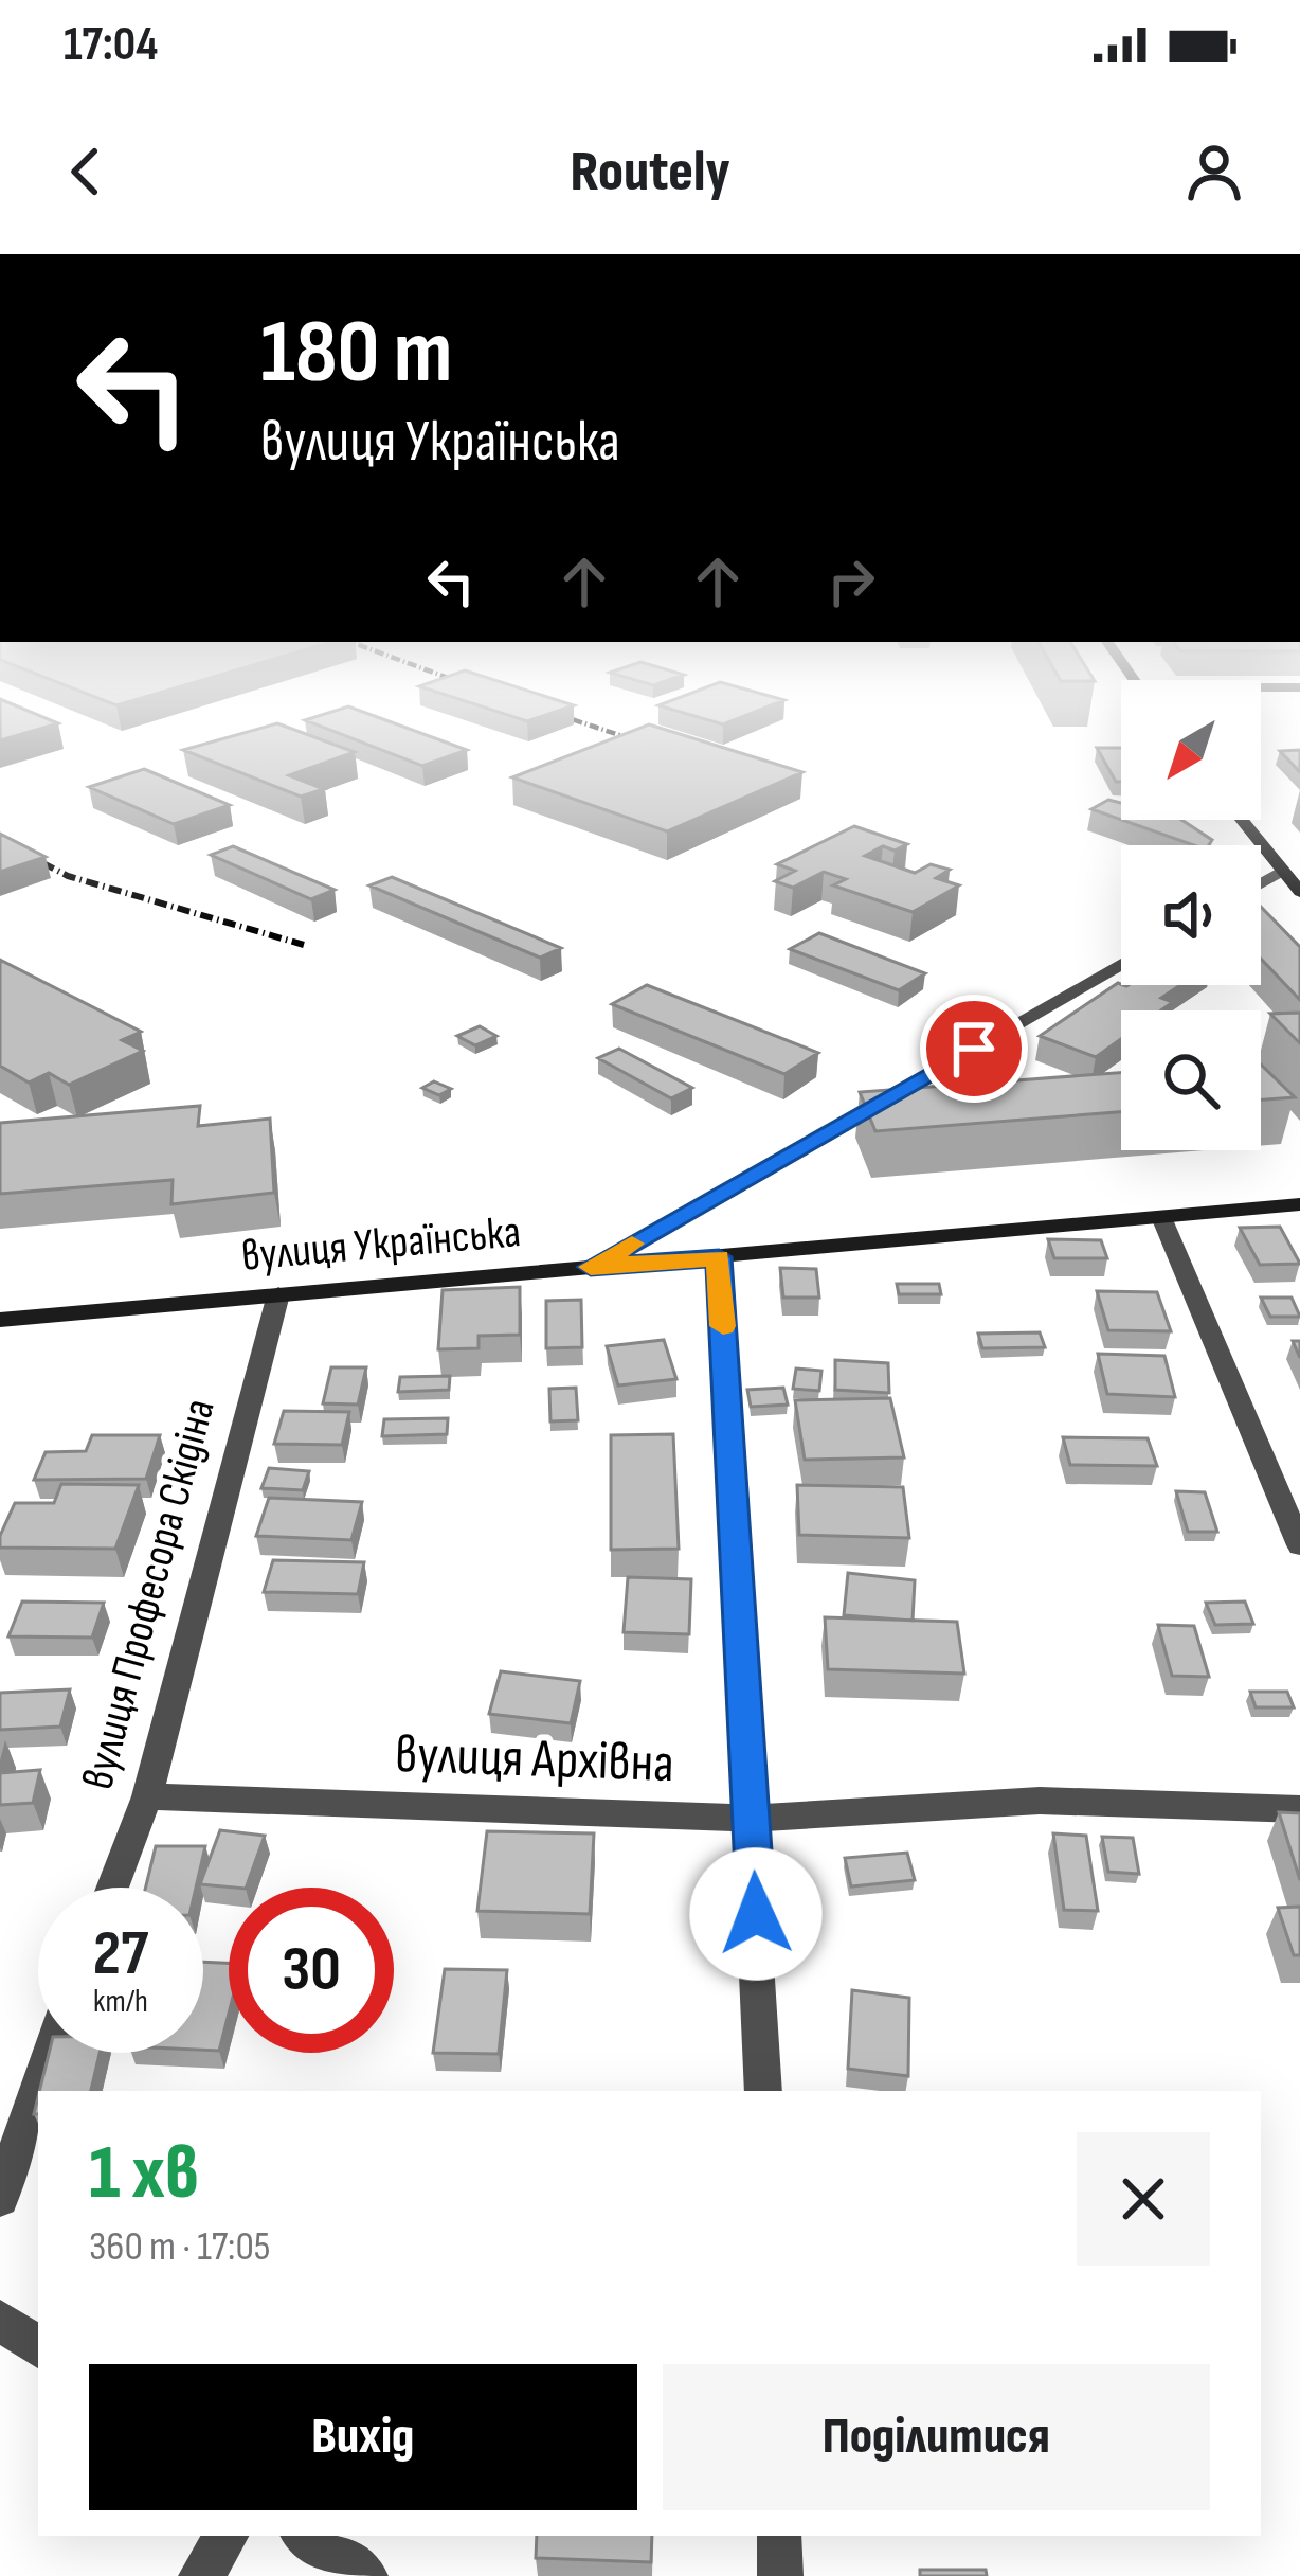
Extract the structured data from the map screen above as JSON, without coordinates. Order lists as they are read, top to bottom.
{
  "streets": {
    "main road": ["вулиця Українська"],
    "street": ["вулиця Професора Скідіна", "вулиця Архівна"]
  },
  "crossings": [
    ["вулиця Українська", "вулиця Професора Скідіна"],
    ["вулиця Професора Скідіна", "вулиця Архівна"]
  ],
  "north": "bottom left",
  "page": {
    "status": "17:04",
    "header": "Routely",
    "turn": ["180 m", "вулиця Українська"],
    "speed": "27 km/h",
    "limit": "30",
    "heading": ["1 хв", "360 m · 17:05"],
    "buttons": ["Вихід", "Поділитися"]
  }
}
